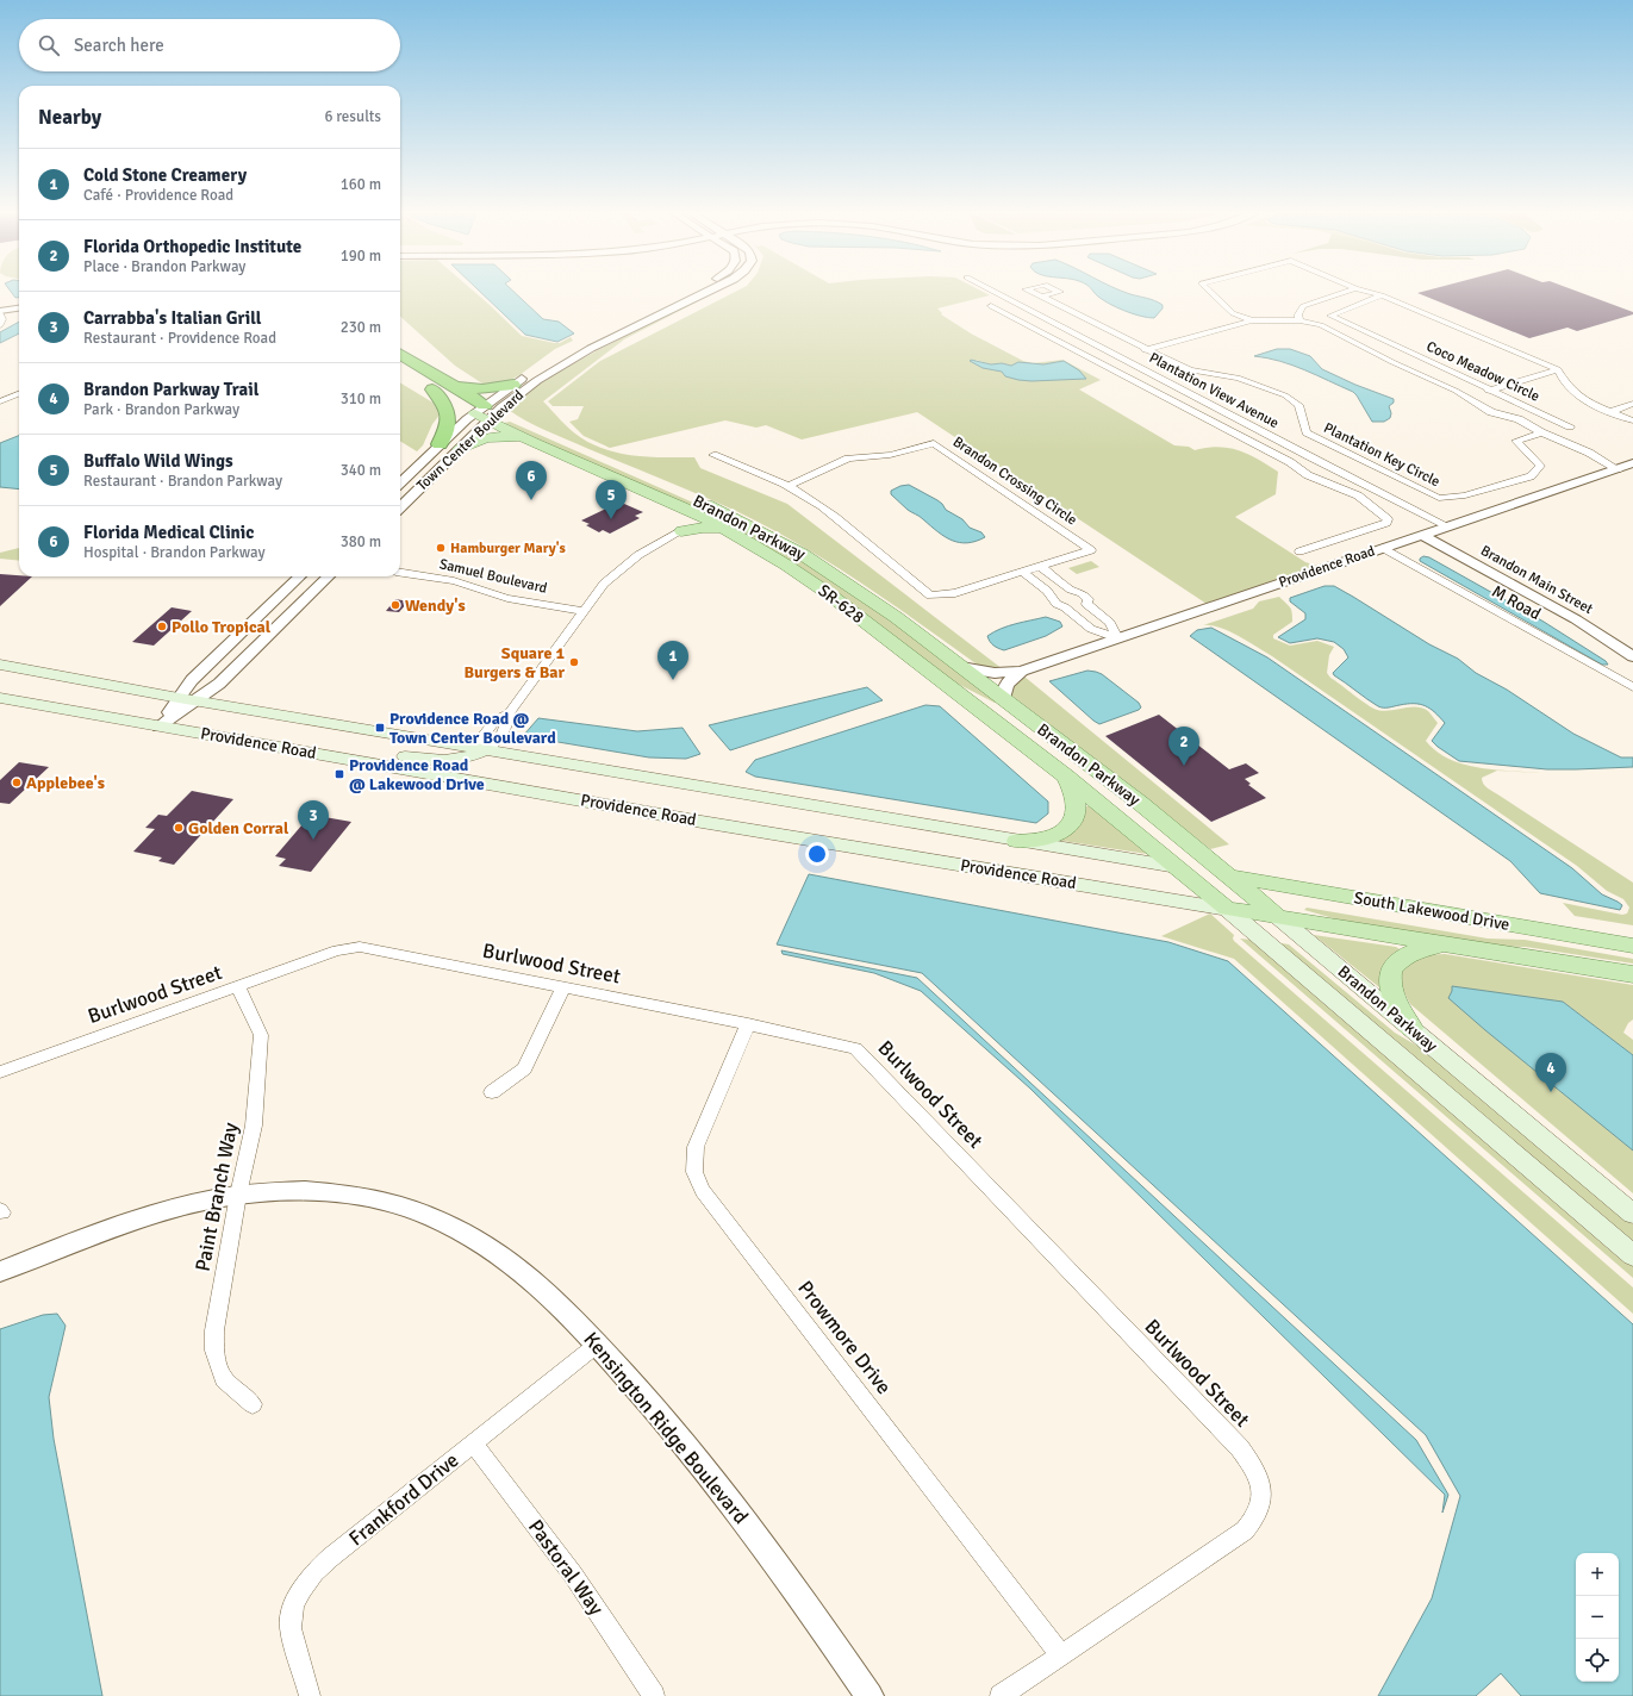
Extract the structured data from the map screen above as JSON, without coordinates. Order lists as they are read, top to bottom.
{
  "streets": {
    "main road": [
      "Brandon Parkway",
      "Providence Road",
      "SR-628",
      "South Lakewood Drive"
    ],
    "street": [
      "Coco Meadow Circle",
      "Plantation View Avenue",
      "Town Center Boulevard",
      "Plantation Key Circle",
      "Brandon Crossing Circle",
      "Samuel Boulevard",
      "Brandon Main Street",
      "M Road",
      "Burlwood Street",
      "Paint Branch Way",
      "Prowmore Drive",
      "Kensington Ridge Boulevard",
      "Frankford Drive",
      "Pastoral Way"
    ]
  },
  "crossings": [
    ["Plantation View Avenue", "Providence Road"],
    ["Town Center Boulevard", "Brandon Parkway"],
    ["Brandon Parkway", "Providence Road"],
    ["Brandon Parkway", "SR-628"],
    ["Brandon Parkway", "South Lakewood Drive"],
    ["Providence Road", "Brandon Main Street"],
    ["Providence Road", "M Road"],
    ["Providence Road", "South Lakewood Drive"],
    ["Burlwood Street", "Paint Branch Way"],
    ["Burlwood Street", "Prowmore Drive"],
    ["Paint Branch Way", "Kensington Ridge Boulevard"],
    ["Kensington Ridge Boulevard", "Frankford Drive"],
    ["Frankford Drive", "Pastoral Way"]
  ],
  "places": {
    "other": [
      "Hamburger Mary's",
      "Wendy's",
      "Pollo Tropical",
      "Square 1 Burgers & Bar",
      "Applebee's",
      "Golden Corral"
    ],
    "transit": ["Providence Road @ Town Center Boulevard", "Providence Road @ Lakewood Drive"]
  },
  "page": {
    "search": "Search here",
    "heading": ["Nearby", "6 results"],
    "list": [
      {
        "mark": "1",
        "name": "Cold Stone Creamery",
        "note": "Café · Providence Road",
        "value": "160 m"
      },
      {
        "mark": "2",
        "name": "Florida Orthopedic Institute",
        "note": "Place · Brandon Parkway",
        "value": "190 m"
      },
      {
        "mark": "3",
        "name": "Carrabba's Italian Grill",
        "note": "Restaurant · Providence Road",
        "value": "230 m"
      },
      {
        "mark": "4",
        "name": "Brandon Parkway Trail",
        "note": "Park · Brandon Parkway",
        "value": "310 m"
      },
      {
        "mark": "5",
        "name": "Buffalo Wild Wings",
        "note": "Restaurant · Brandon Parkway",
        "value": "340 m"
      },
      {
        "mark": "6",
        "name": "Florida Medical Clinic",
        "note": "Hospital · Brandon Parkway",
        "value": "380 m"
      }
    ],
    "pins": [
      "6",
      "5",
      "1",
      "2",
      "3",
      "4"
    ],
    "map_buttons": ["+", "−"]
  }
}
